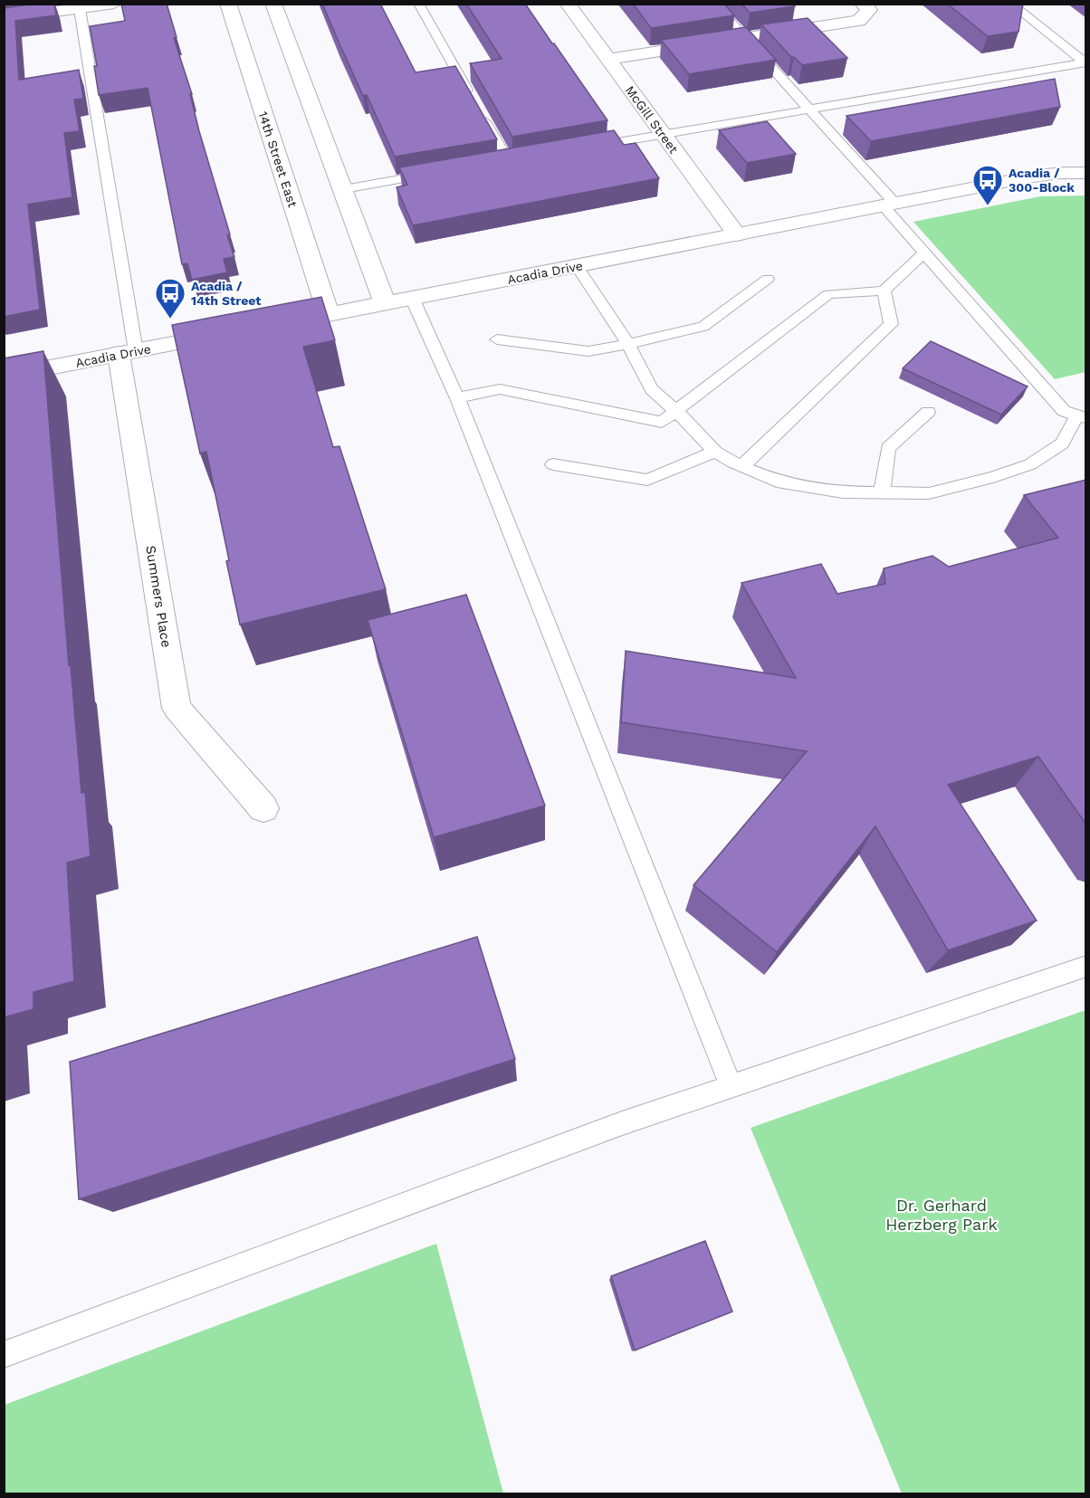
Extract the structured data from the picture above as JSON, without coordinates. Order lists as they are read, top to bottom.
{
  "streets": {
    "street": [
      "McGill Street",
      "14th Street East",
      "Acadia Drive",
      "Summers Place"
    ]
  },
  "crossings": [
    ["McGill Street", "Acadia Drive"],
    ["14th Street East", "Acadia Drive"],
    ["Acadia Drive", "Summers Place"]
  ],
  "parks": ["Dr. Gerhard Herzberg Park"],
  "places": {
    "bus stop": ["Acadia / 300-Block", "Acadia / 14th Street"]
  }
}
